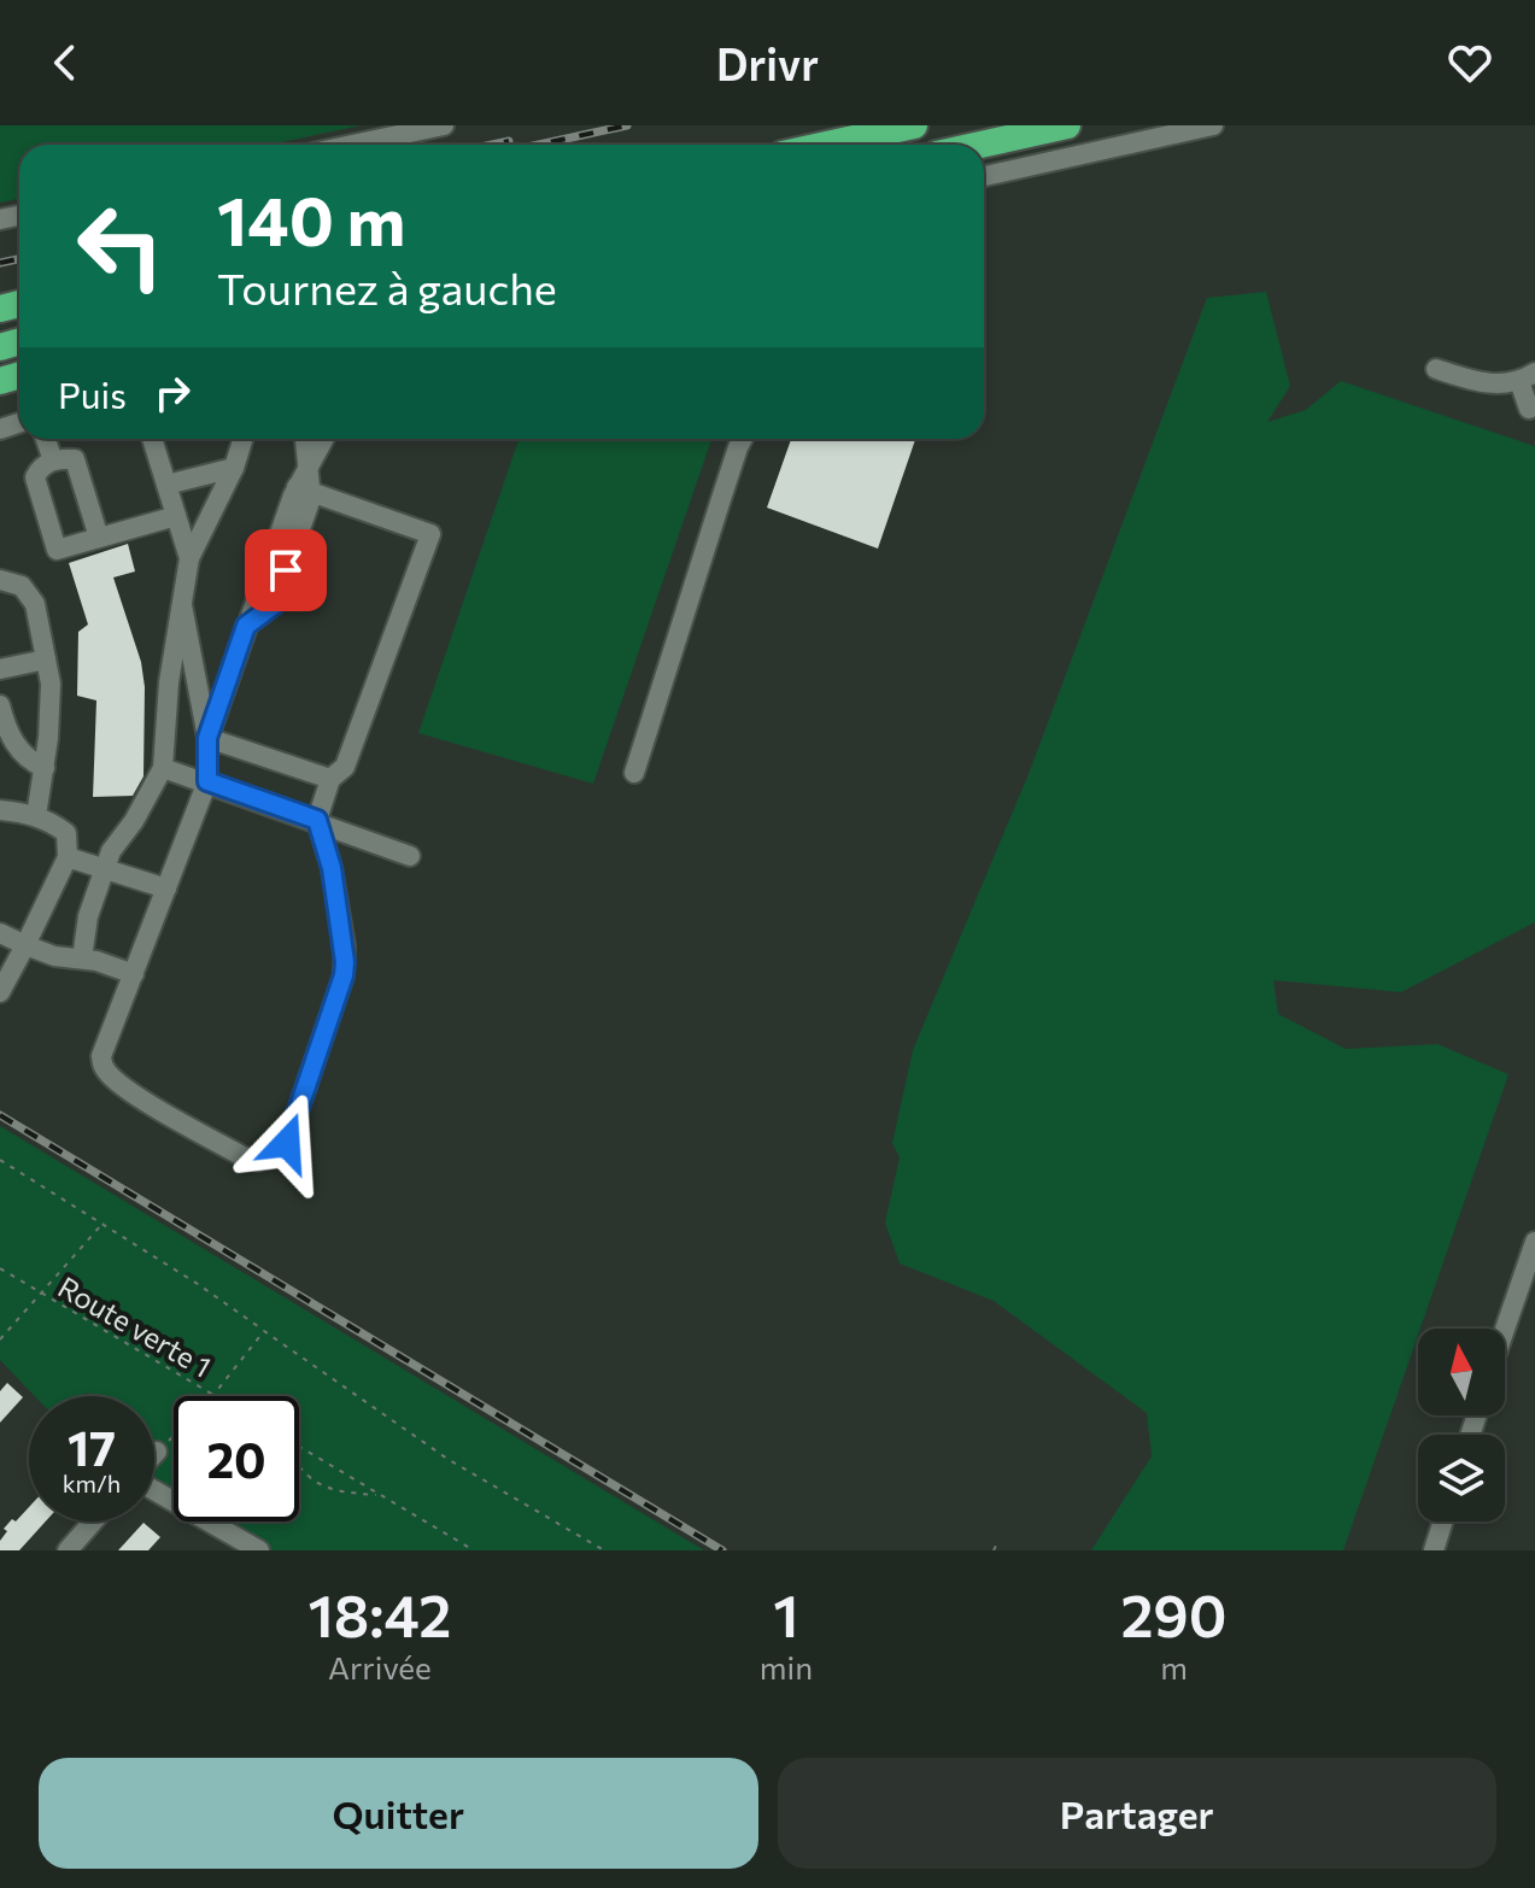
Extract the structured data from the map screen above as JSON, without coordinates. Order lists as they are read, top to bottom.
{
  "streets": {
    "path": ["Route verte 1"]
  },
  "north": "top",
  "page": {
    "header": "Drivr",
    "turn": ["140 m", "Tournez à gauche"],
    "then": "Puis",
    "speed": "17 km/h",
    "limit": "20",
    "eta": [
      "18:42",
      "Arrivée",
      "1",
      "min",
      "290",
      "m"
    ],
    "buttons": ["Quitter", "Partager"]
  }
}
